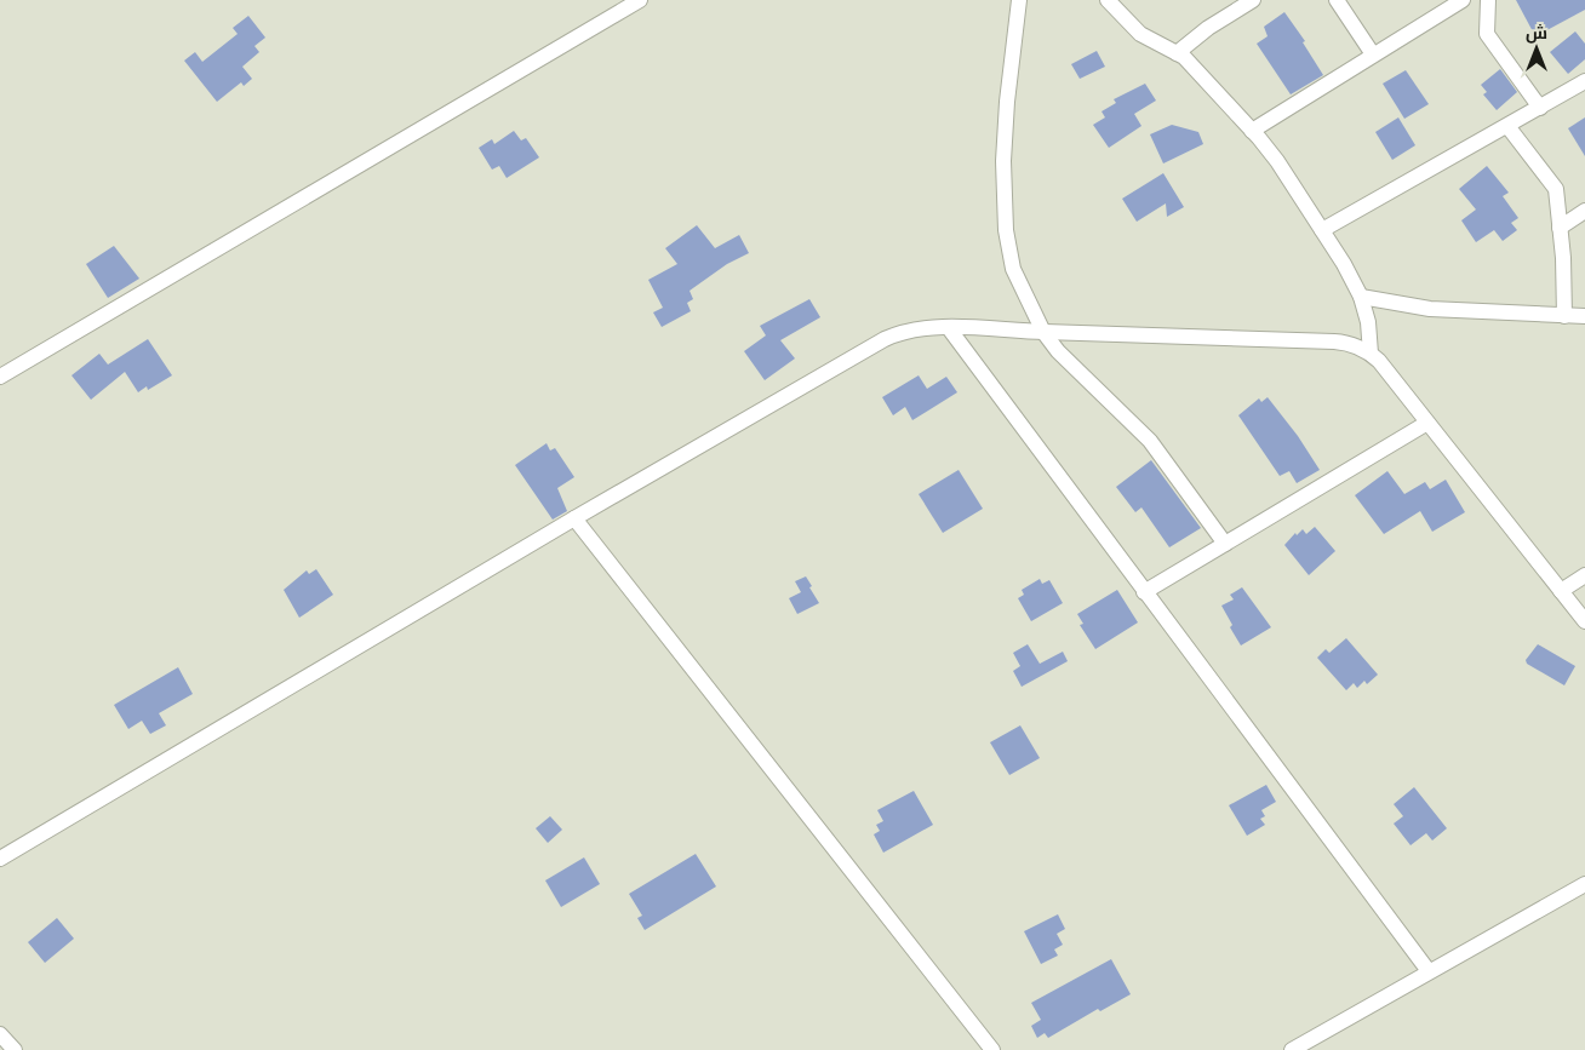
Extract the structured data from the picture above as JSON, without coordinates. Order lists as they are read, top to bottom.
{
  "north": "top"
}
